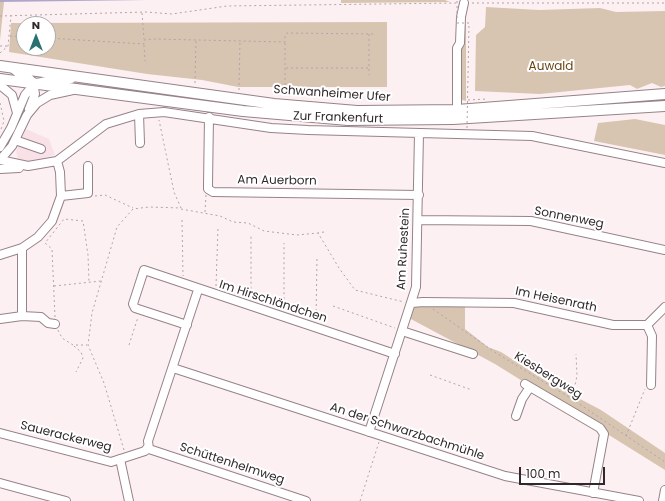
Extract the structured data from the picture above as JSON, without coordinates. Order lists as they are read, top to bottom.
{
  "streets": {
    "main road": ["Schwanheimer Ufer"],
    "street": [
      "Zur Frankenfurt",
      "Am Auerborn",
      "Sonnenweg",
      "Am Ruhestein",
      "Im Heisenrath",
      "Im Hirschländchen",
      "An der Schwarzbachmühle",
      "Sauerackerweg",
      "Schüttenhelmweg"
    ],
    "path": ["Kiesbergweg"]
  },
  "crossings": [
    ["Zur Frankenfurt", "Am Ruhestein"],
    ["Am Auerborn", "Am Ruhestein"],
    ["Sonnenweg", "Am Ruhestein"],
    ["Am Ruhestein", "Im Heisenrath"],
    ["Am Ruhestein", "Im Hirschländchen"],
    ["Am Ruhestein", "An der Schwarzbachmühle"],
    ["Im Heisenrath", "Kiesbergweg"],
    ["Sauerackerweg", "Schüttenhelmweg"]
  ],
  "parks": ["Auwald"],
  "scale_bar": "100 m",
  "north": "top"
}
